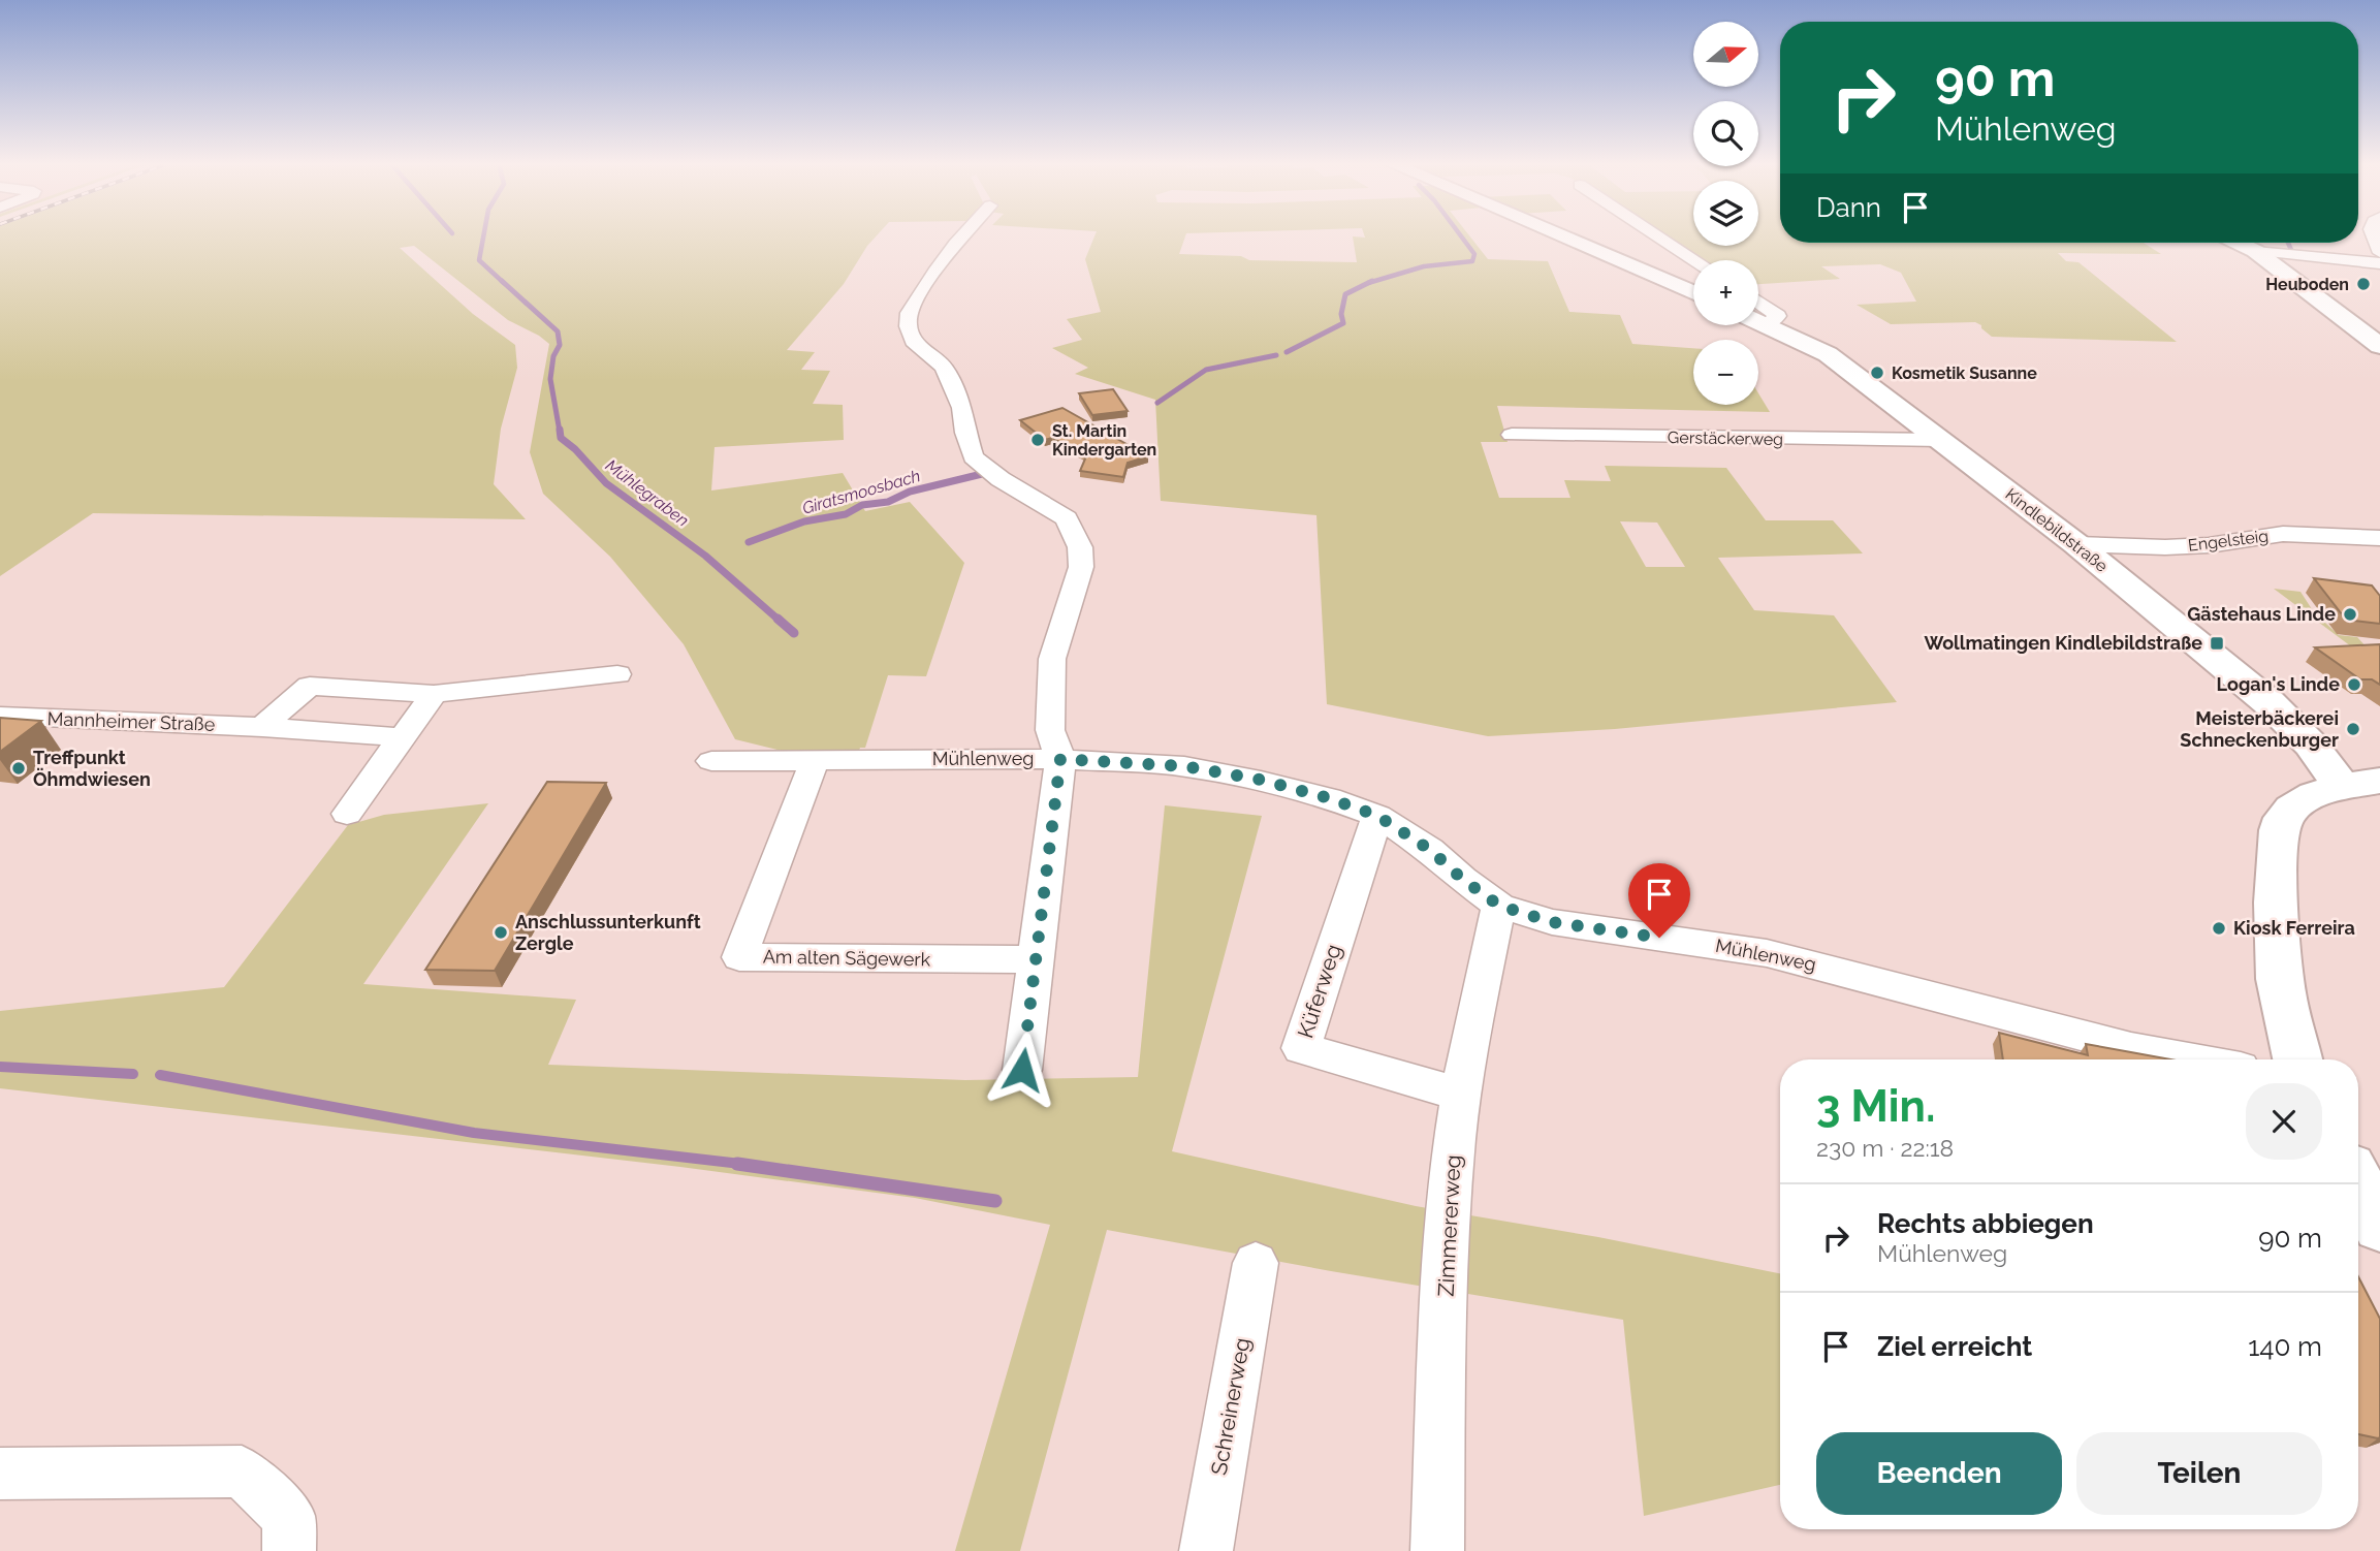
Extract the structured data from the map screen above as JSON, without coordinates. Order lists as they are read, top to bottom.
{
  "streets": {
    "main road": ["Kindlebildstraße"],
    "street": [
      "Gerstäckerweg",
      "Engelsteig",
      "Mannheimer Straße",
      "Mühlenweg",
      "Am alten Sägewerk",
      "Küferweg",
      "Zimmererweg",
      "Schreinerweg"
    ]
  },
  "crossings": [
    ["Gerstäckerweg", "Kindlebildstraße"],
    ["Kindlebildstraße", "Engelsteig"],
    ["Mühlenweg", "Am alten Sägewerk"],
    ["Mühlenweg", "Küferweg"],
    ["Mühlenweg", "Zimmererweg"],
    ["Küferweg", "Zimmererweg"]
  ],
  "water": ["Giratsmoosbach", "Mühlegraben"],
  "places": {
    "other": [
      "Heuboden",
      "Kosmetik Susanne",
      "St. Martin Kindergarten",
      "Gästehaus Linde",
      "Logan's Linde",
      "Meisterbäckerei Schneckenburger",
      "Treffpunkt Öhmdwiesen",
      "Kiosk Ferreira",
      "Anschlussunterkunft Zergle"
    ],
    "transit": ["Wollmatingen Kindlebildstraße"]
  },
  "north": "right",
  "page": {
    "map_buttons": ["+", "−"],
    "turn": ["90 m", "Mühlenweg"],
    "then": "Dann",
    "heading": ["3 Min.", "230 m · 22:18"],
    "list": [
      {
        "name": "Rechts abbiegen",
        "note": "Mühlenweg",
        "value": "90 m"
      },
      {
        "name": "Ziel erreicht",
        "value": "140 m"
      }
    ],
    "buttons": ["Beenden", "Teilen"]
  }
}
